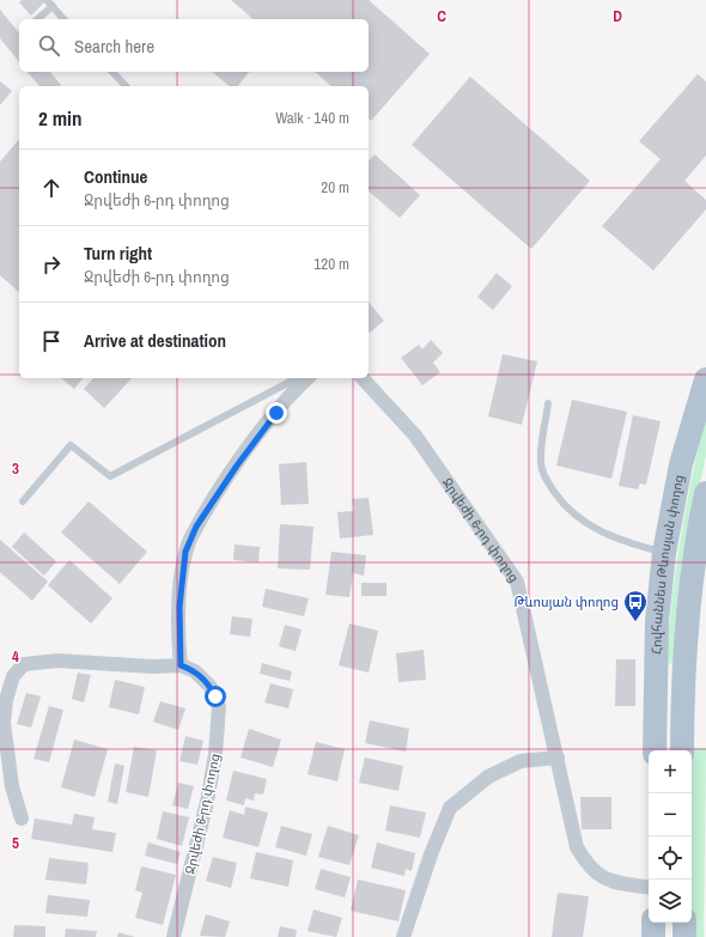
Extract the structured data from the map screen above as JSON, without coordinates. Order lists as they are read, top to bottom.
{
  "streets": {
    "main road": ["Հովհաննես Թևոսյան փողոց"],
    "street": ["Ջրվեժի 6-րդ փողոց"]
  },
  "places": {
    "bus stop": ["Թևոսյան փողոց"]
  },
  "page": {
    "search": "Search here",
    "heading": ["2 min", "Walk · 140 m"],
    "list": [
      ["Continue", "Ջրվեժի 6-րդ փողոց", "20 m"],
      ["Turn right", "Ջրվեժի 6-րդ փողոց", "120 m"],
      "Arrive at destination"
    ],
    "map_buttons": ["+", "−"]
  },
  "grid": {
    "columns": ["C", "D"],
    "rows": ["3", "4", "5"]
  }
}
